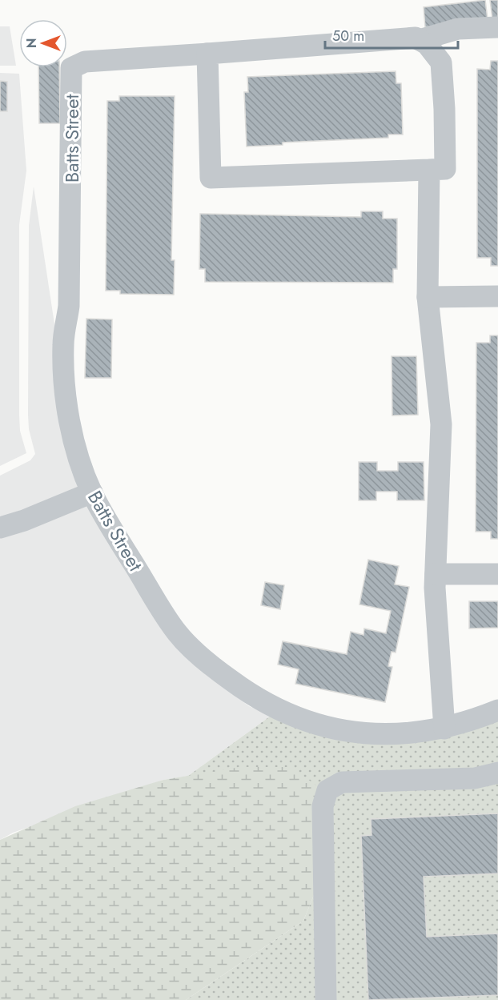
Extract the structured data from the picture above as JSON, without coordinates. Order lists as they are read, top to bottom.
{
  "streets": {
    "street": ["Batts Street"]
  },
  "scale_bar": "50 m",
  "north": "left"
}
